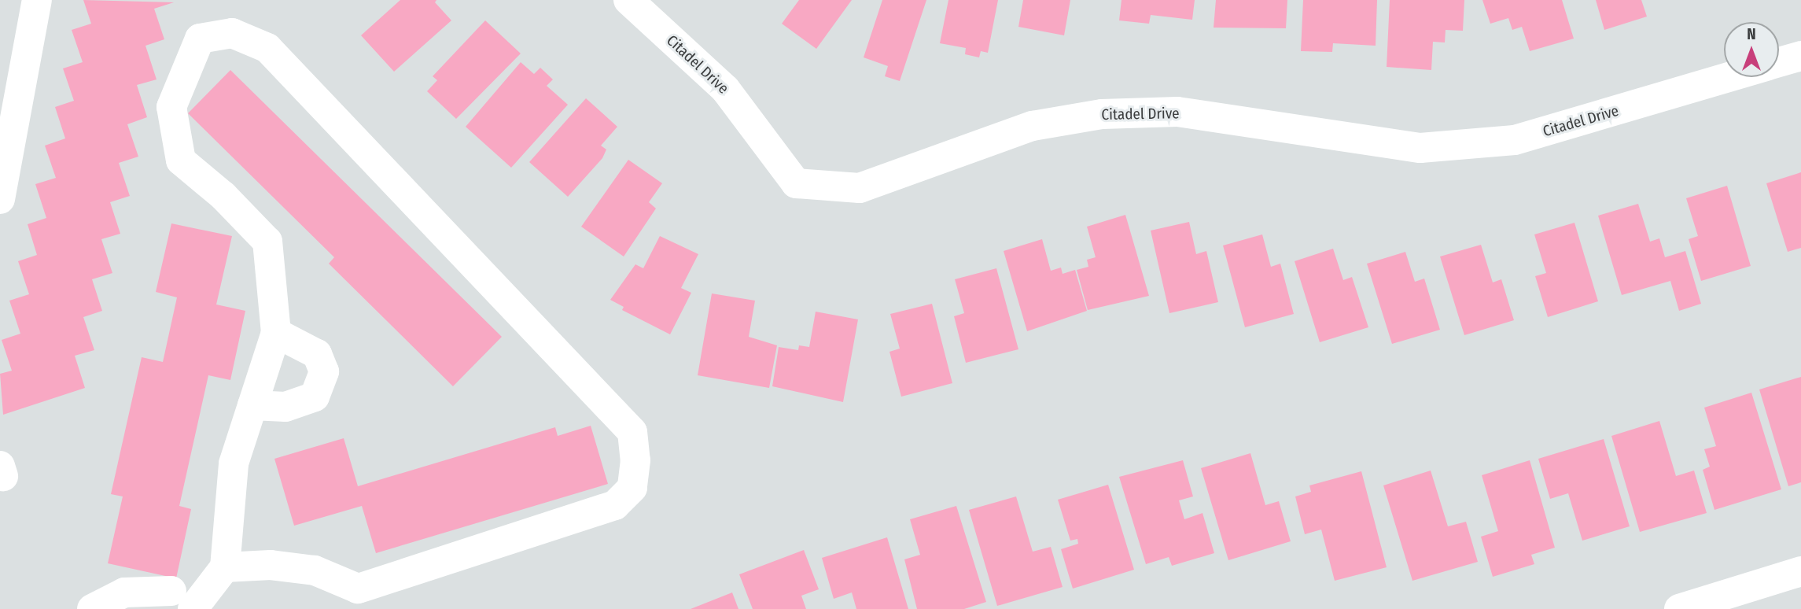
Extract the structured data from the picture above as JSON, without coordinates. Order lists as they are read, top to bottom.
{
  "streets": {
    "street": ["Citadel Drive"]
  },
  "north": "top"
}
